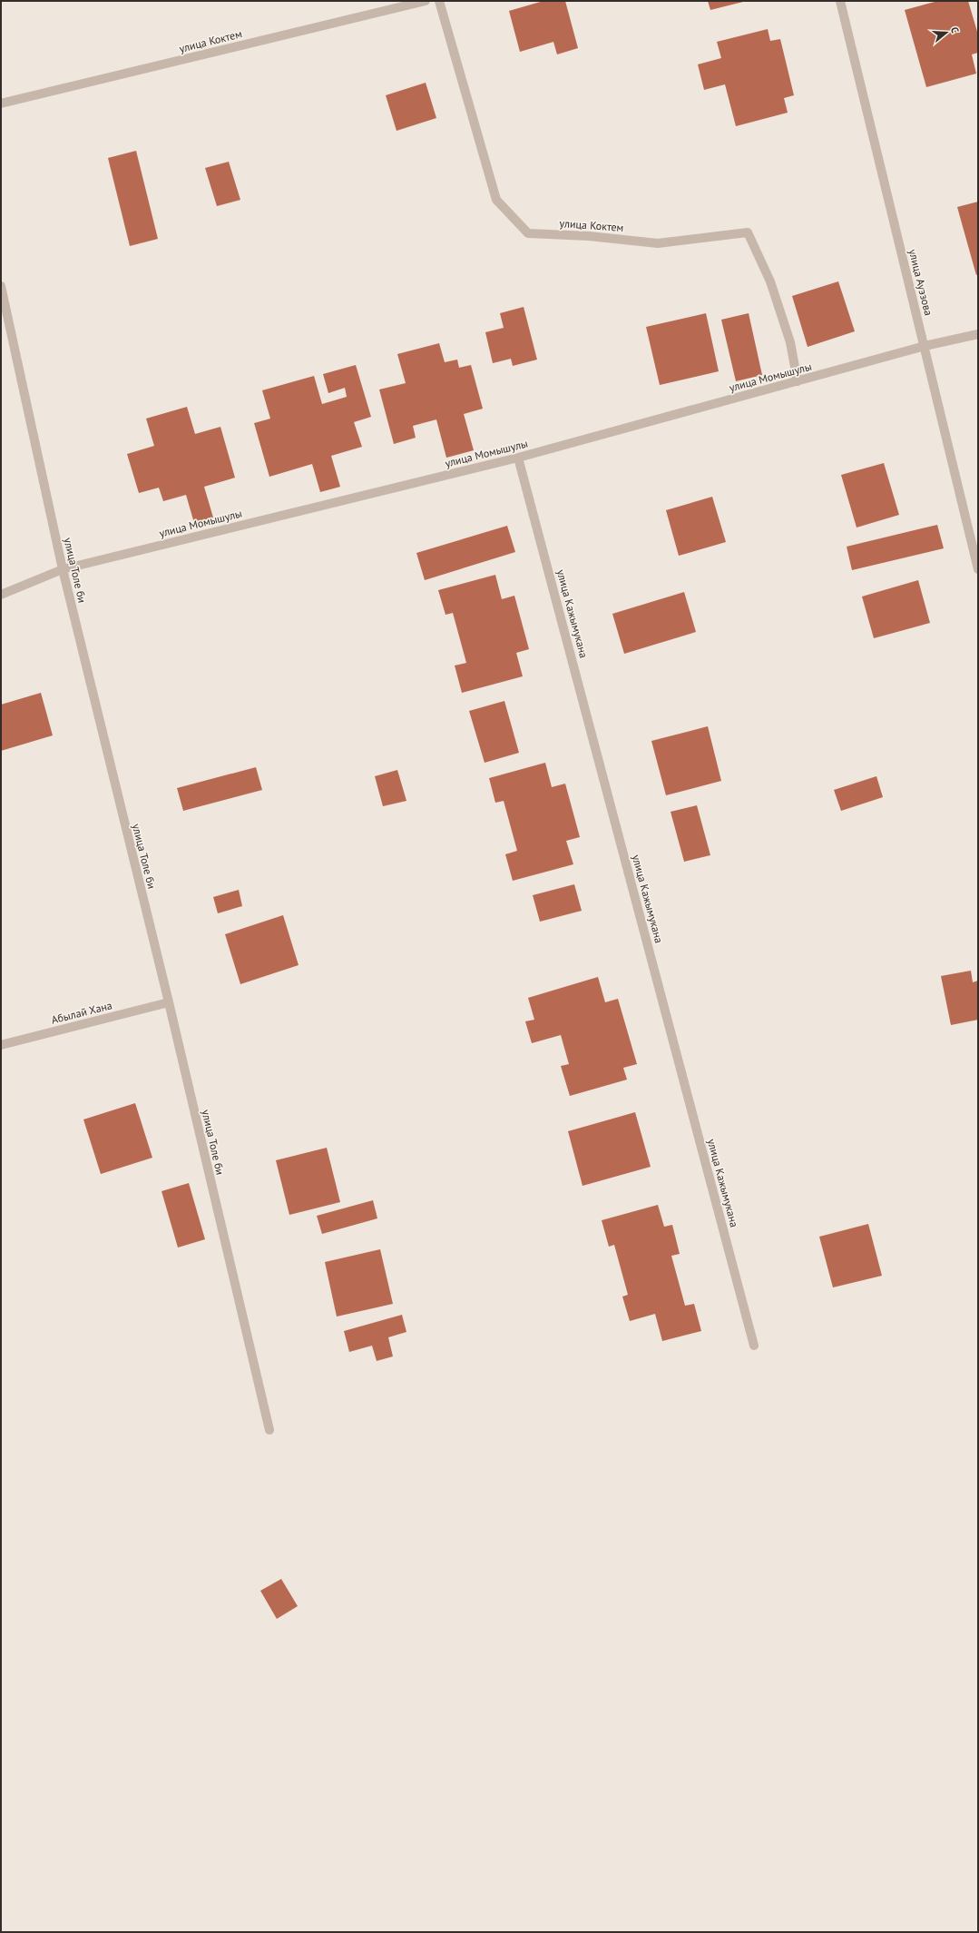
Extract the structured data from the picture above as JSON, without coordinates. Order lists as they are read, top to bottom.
{
  "streets": {
    "street": [
      "улица Коктем",
      "улица Ауэзова",
      "улица Момышулы",
      "улица Толе би",
      "улица Кажымукана",
      "Абылай Хана"
    ]
  },
  "crossings": [
    ["улица Коктем", "улица Момышулы"],
    ["улица Ауэзова", "улица Момышулы"],
    ["улица Момышулы", "улица Толе би"],
    ["улица Момышулы", "улица Кажымукана"],
    ["улица Толе би", "Абылай Хана"]
  ],
  "north": "right"
}
